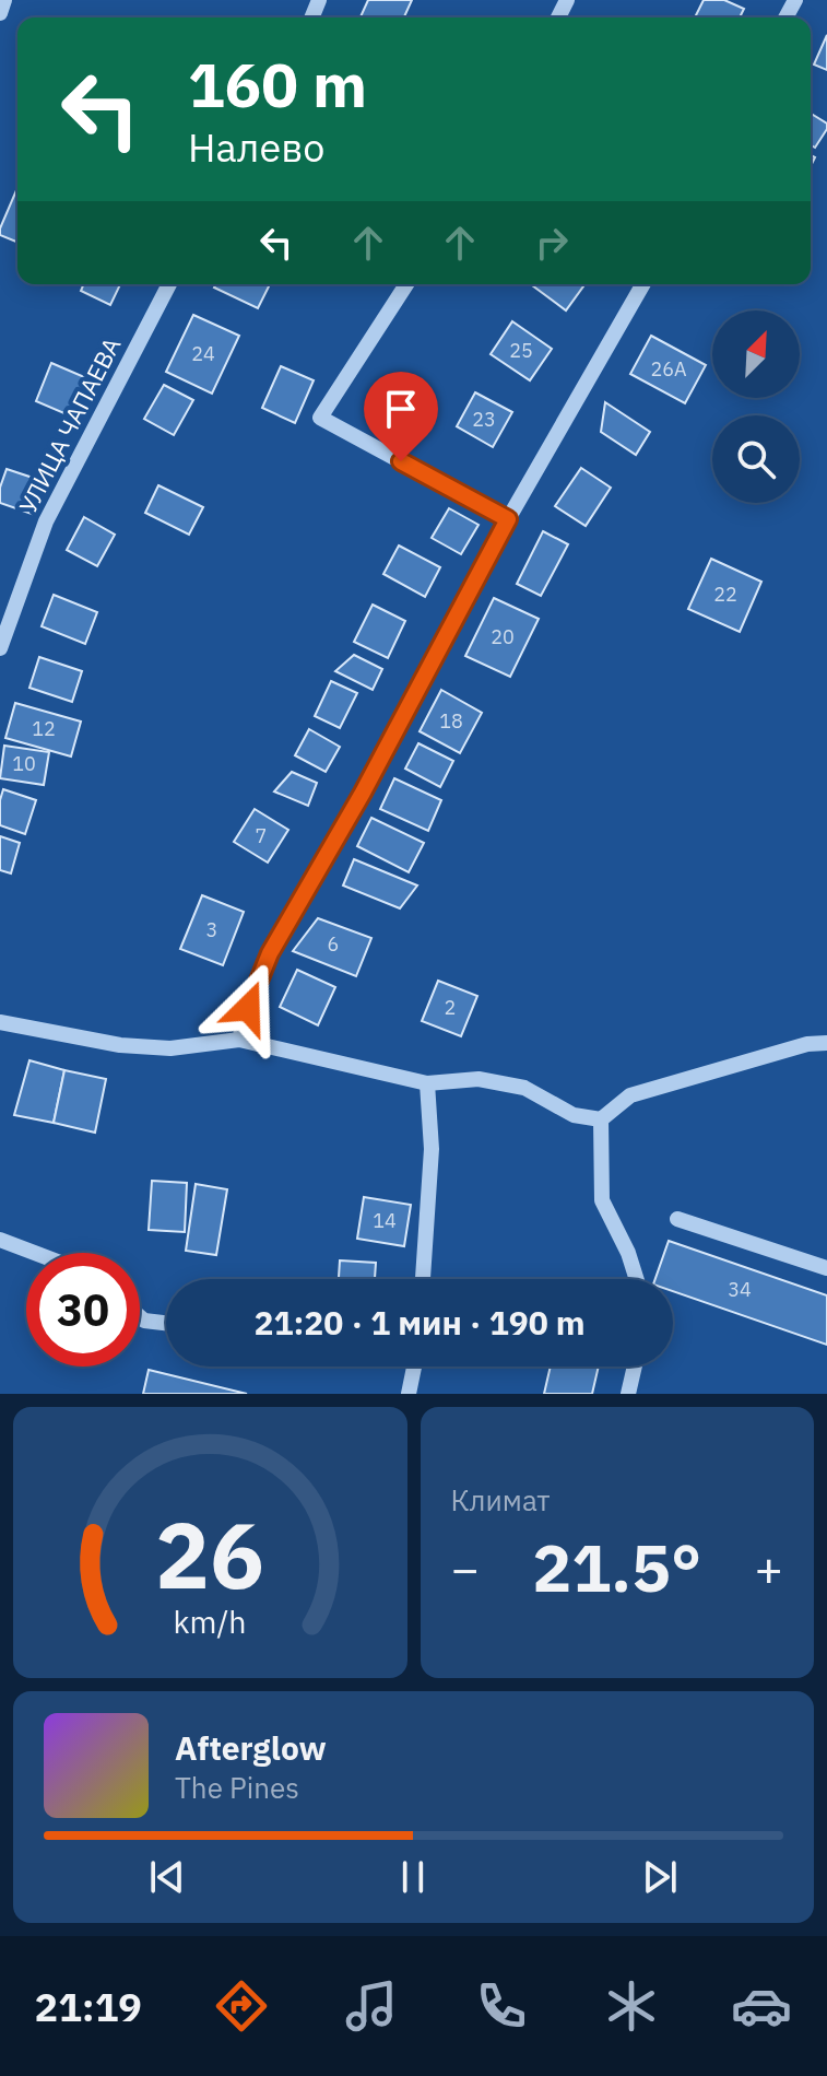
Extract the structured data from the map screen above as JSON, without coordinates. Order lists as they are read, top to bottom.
{
  "streets": {
    "street": ["УЛИЦА ЧАПАЕВА"]
  },
  "house_numbers": [
    "25",
    "24",
    "26А",
    "23",
    "22",
    "20",
    "18",
    "12",
    "10",
    "7",
    "3",
    "6",
    "2",
    "14",
    "34"
  ],
  "north": "top right",
  "page": {
    "turn": ["160 m", "Налево"],
    "limit": "30",
    "trip": "21:20 · 1 мин · 190 m",
    "tile": "Климат",
    "heat": ["−", "21.5°", "+"],
    "song": ["Afterglow", "The Pines"],
    "tabs": "21:19",
    "gauge": ["26", "km/h"]
  }
}
